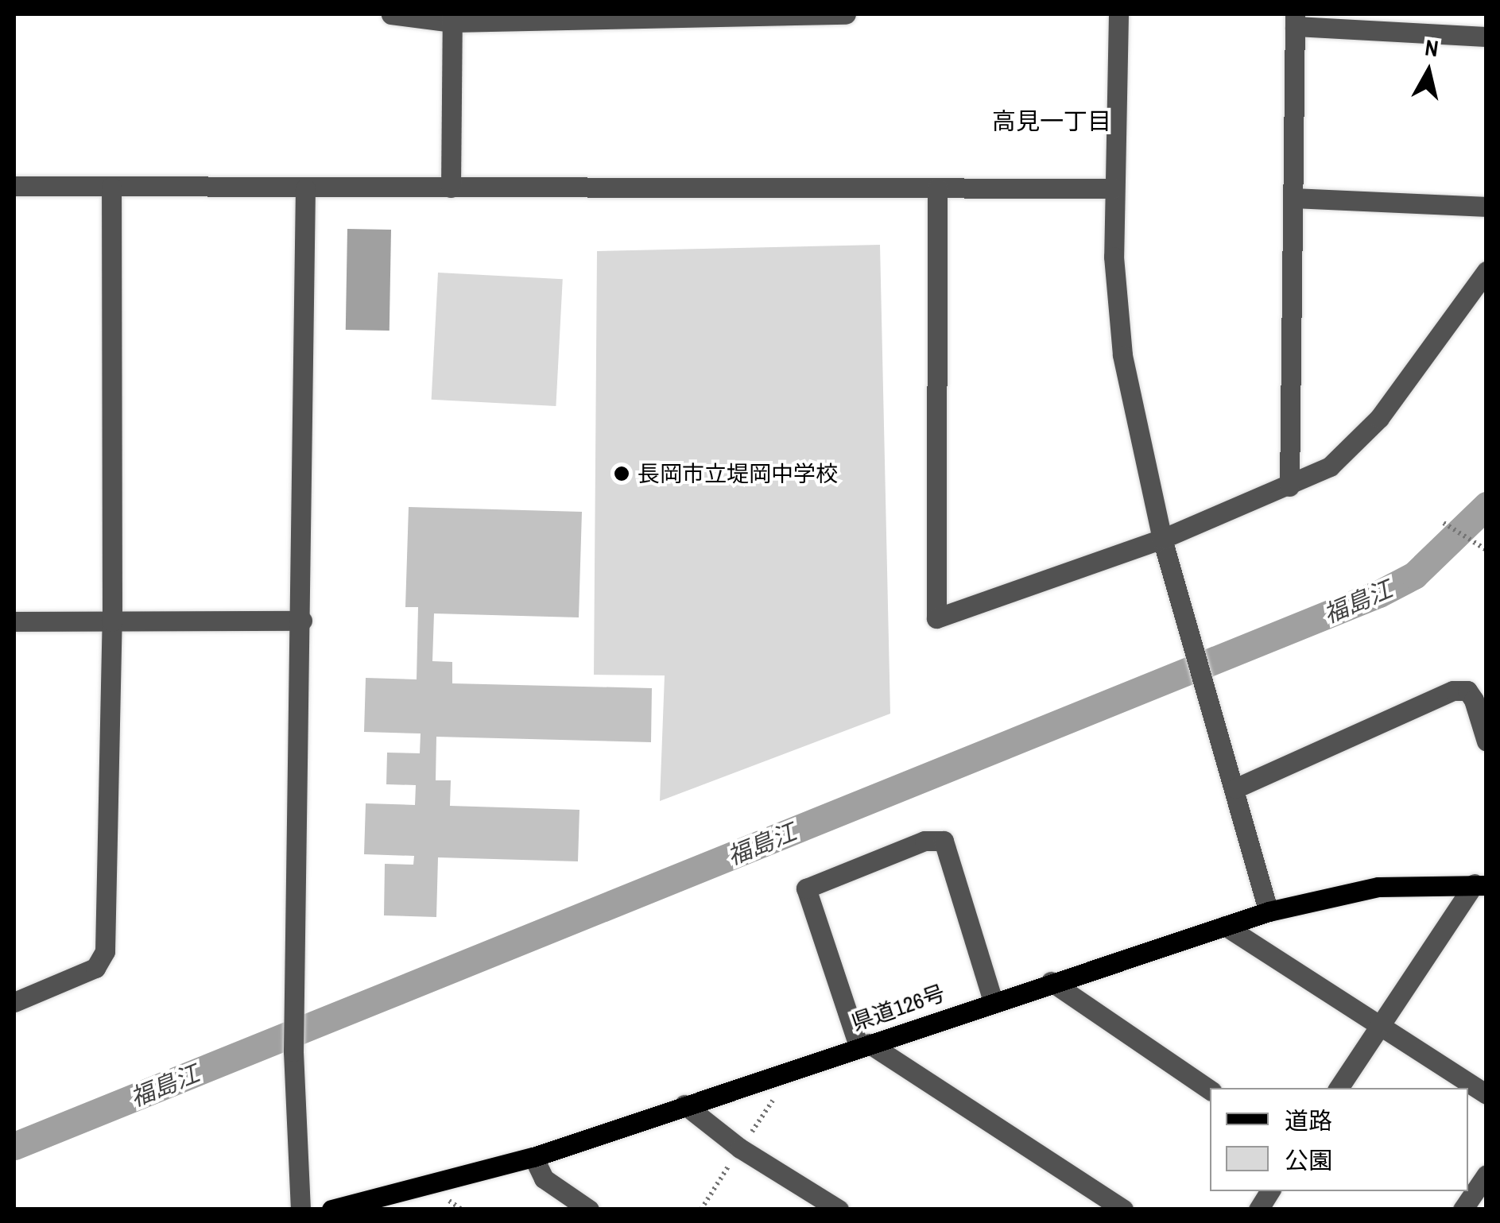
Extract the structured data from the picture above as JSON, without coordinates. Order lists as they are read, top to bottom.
{
  "streets": {
    "main road": ["県道126号"]
  },
  "districts": ["高見一丁目"],
  "water": ["福島江"],
  "places": ["長岡市立堤岡中学校"],
  "legend": ["道路", "公園"],
  "north": "top"
}
